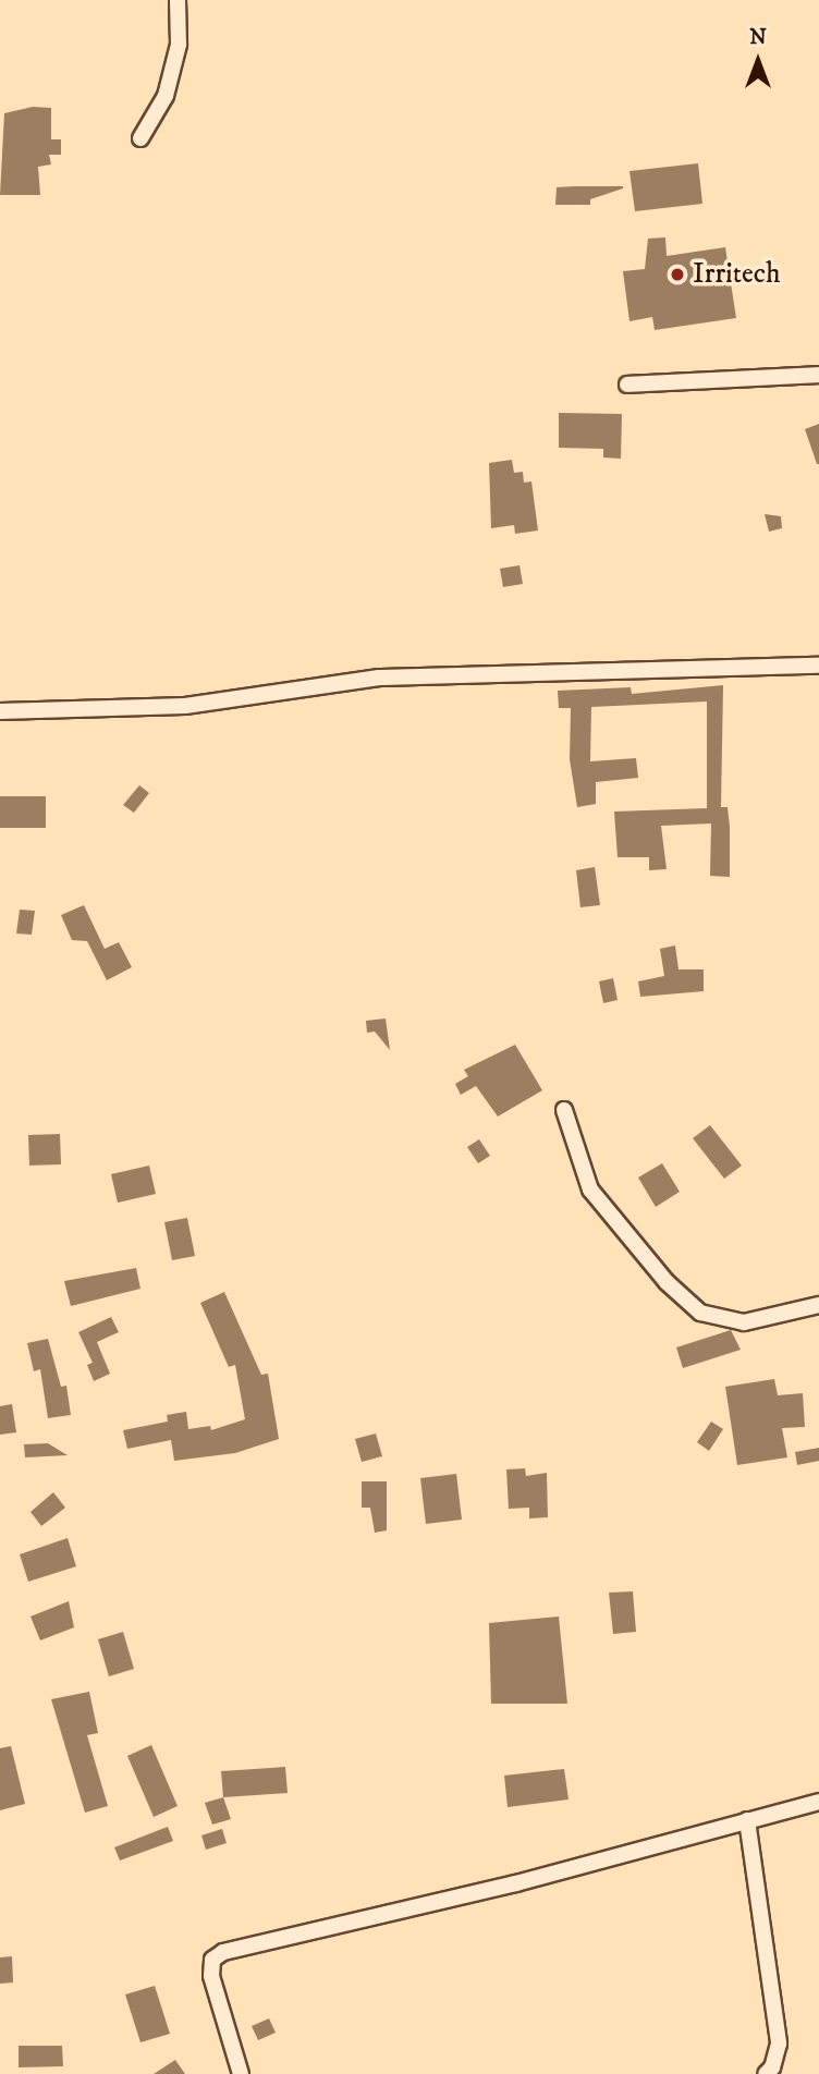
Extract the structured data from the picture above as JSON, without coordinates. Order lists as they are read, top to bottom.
{
  "places": ["Irritech"],
  "north": "top"
}
